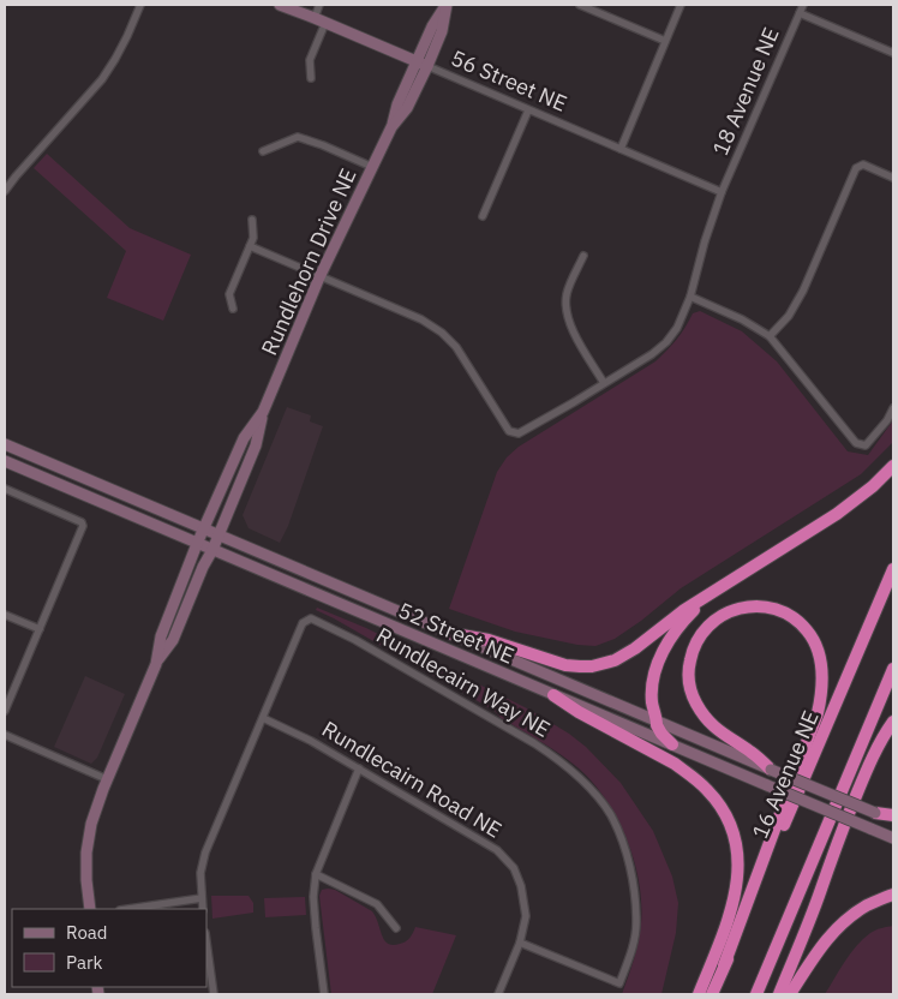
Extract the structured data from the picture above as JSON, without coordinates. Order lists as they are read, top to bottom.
{
  "streets": {
    "highway": ["16 Avenue NE"],
    "main road": ["56 Street NE", "Rundlehorn Drive NE", "52 Street NE"],
    "street": ["18 Avenue NE", "Rundlecairn Way NE", "Rundlecairn Road NE"]
  },
  "crossings": [
    ["56 Street NE", "18 Avenue NE"],
    ["56 Street NE", "Rundlehorn Drive NE"],
    ["18 Avenue NE", "Rundlehorn Drive NE"],
    ["Rundlehorn Drive NE", "52 Street NE"],
    ["Rundlecairn Way NE", "Rundlecairn Road NE"]
  ],
  "legend": ["Road", "Park"]
}
